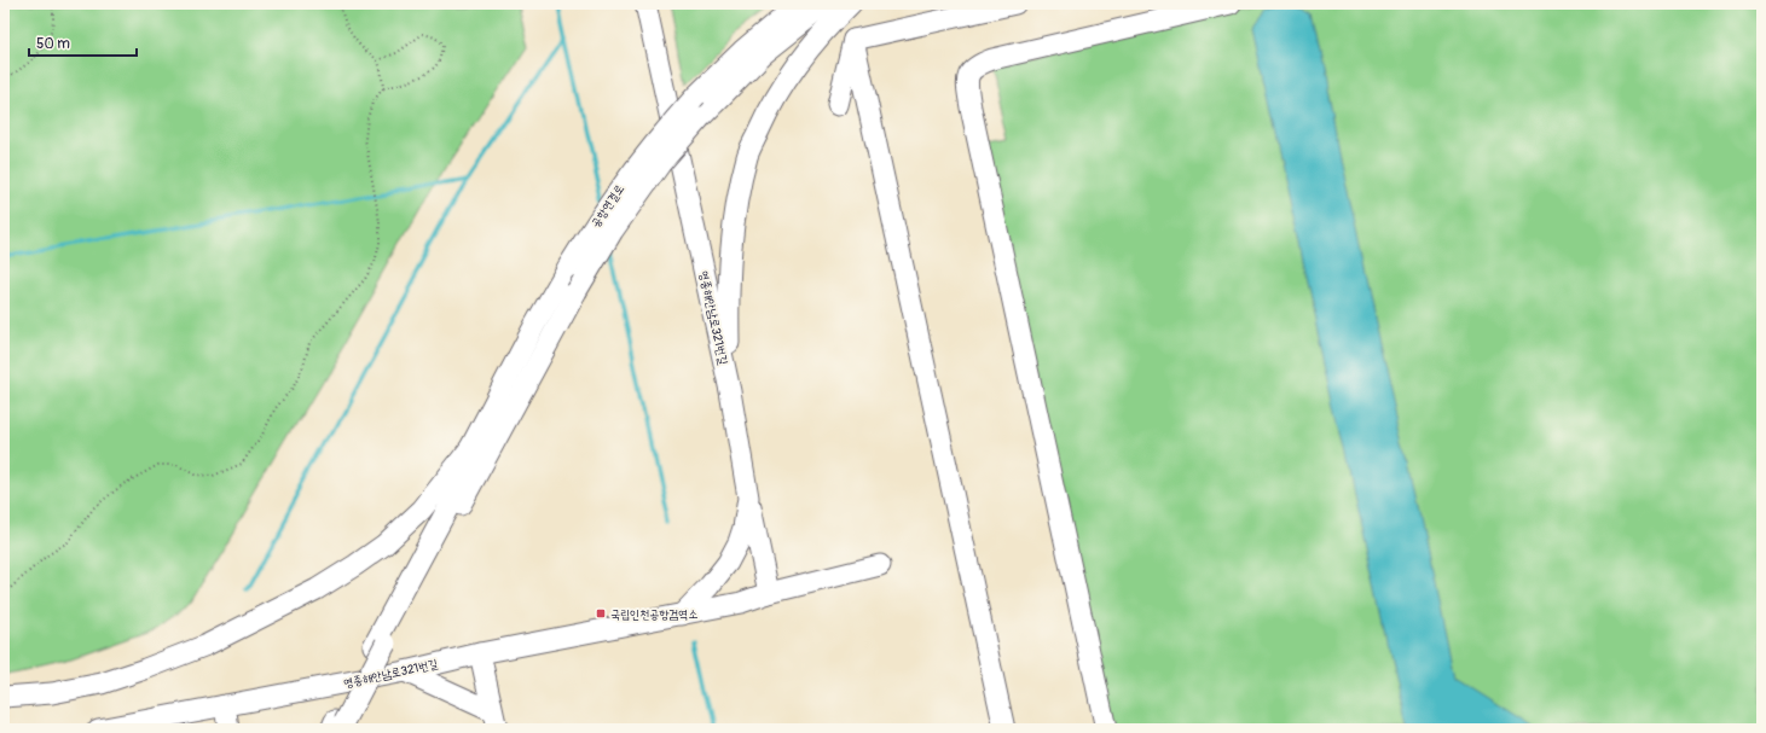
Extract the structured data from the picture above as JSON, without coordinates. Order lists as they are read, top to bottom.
{
  "streets": {
    "street": ["공항연결로", "영종해안남로321번길"]
  },
  "places": {
    "transit": ["국립인천공항검역소"]
  },
  "scale_bar": "50 m"
}
